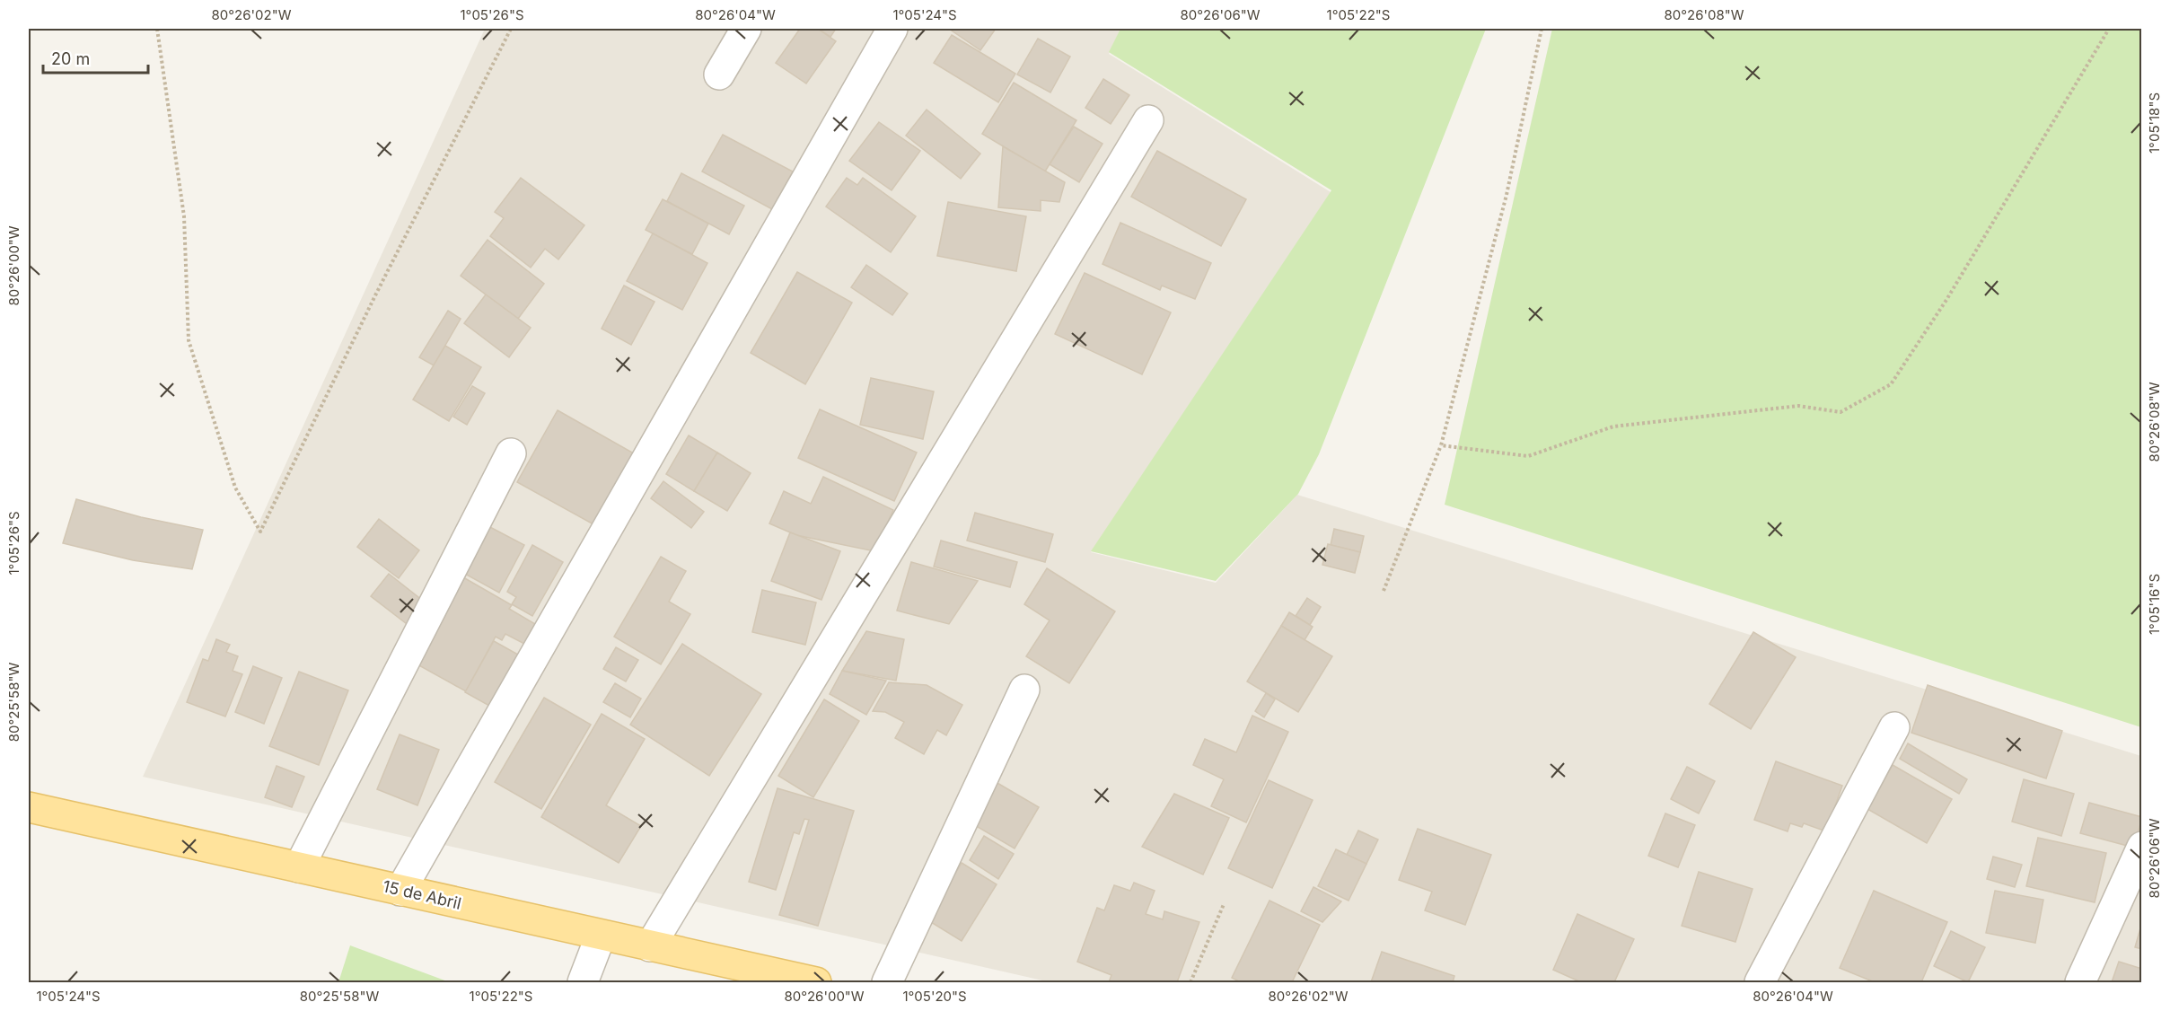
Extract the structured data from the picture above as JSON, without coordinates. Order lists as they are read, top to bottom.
{
  "streets": {
    "main road": ["15 de Abril"]
  },
  "scale_bar": "20 m",
  "coordinates": [
    "80°26'02\"W",
    "1°05'26\"S",
    "80°26'04\"W",
    "1°05'24\"S",
    "80°26'06\"W",
    "1°05'22\"S",
    "80°26'08\"W",
    "1°05'18\"S",
    "80°26'00\"W",
    "1°05'16\"S",
    "80°25'58\"W",
    "1°05'20\"S"
  ]
}
